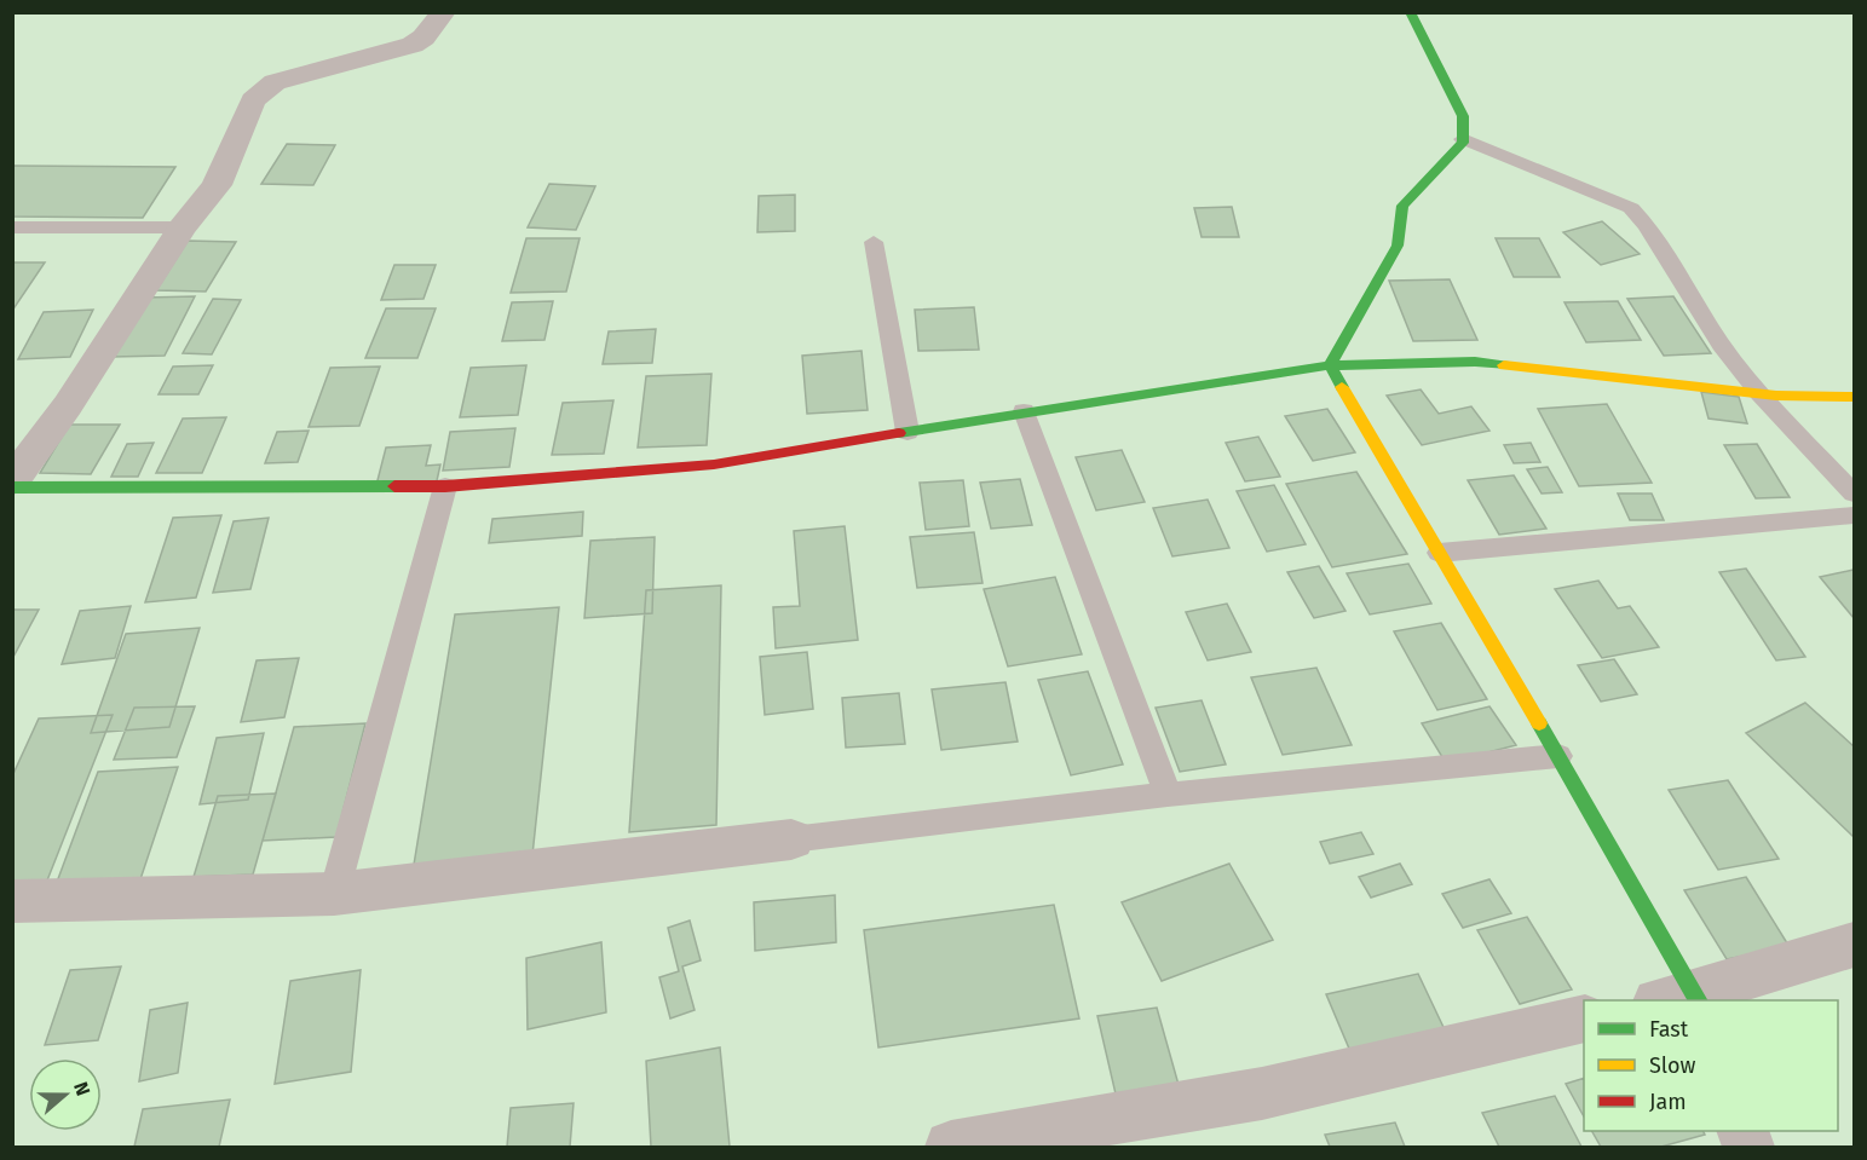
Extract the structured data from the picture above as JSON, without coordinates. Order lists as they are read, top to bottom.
{
  "legend": ["Fast", "Slow", "Jam"],
  "north": "right"
}
